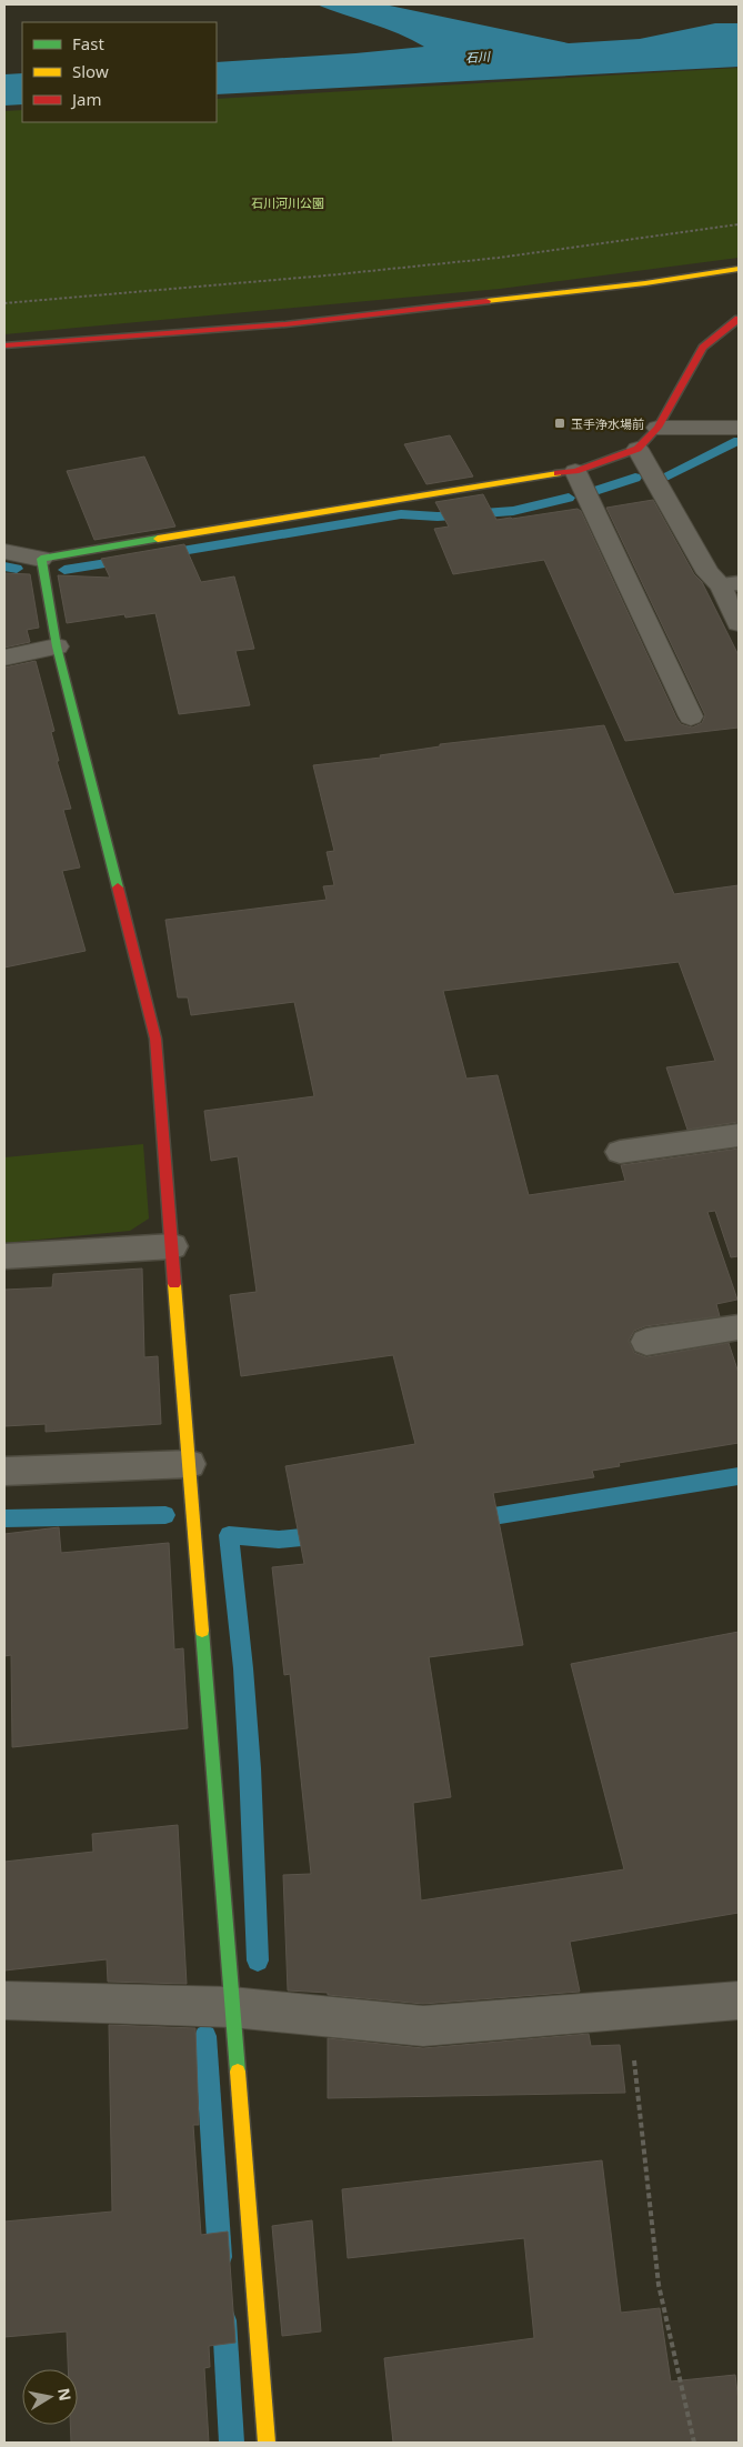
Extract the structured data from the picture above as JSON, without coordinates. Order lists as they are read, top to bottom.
{
  "water": ["石川"],
  "parks": ["石川河川公園"],
  "places": {
    "transit": ["玉手浄水場前"]
  },
  "legend": ["Fast", "Slow", "Jam"],
  "north": "right"
}
